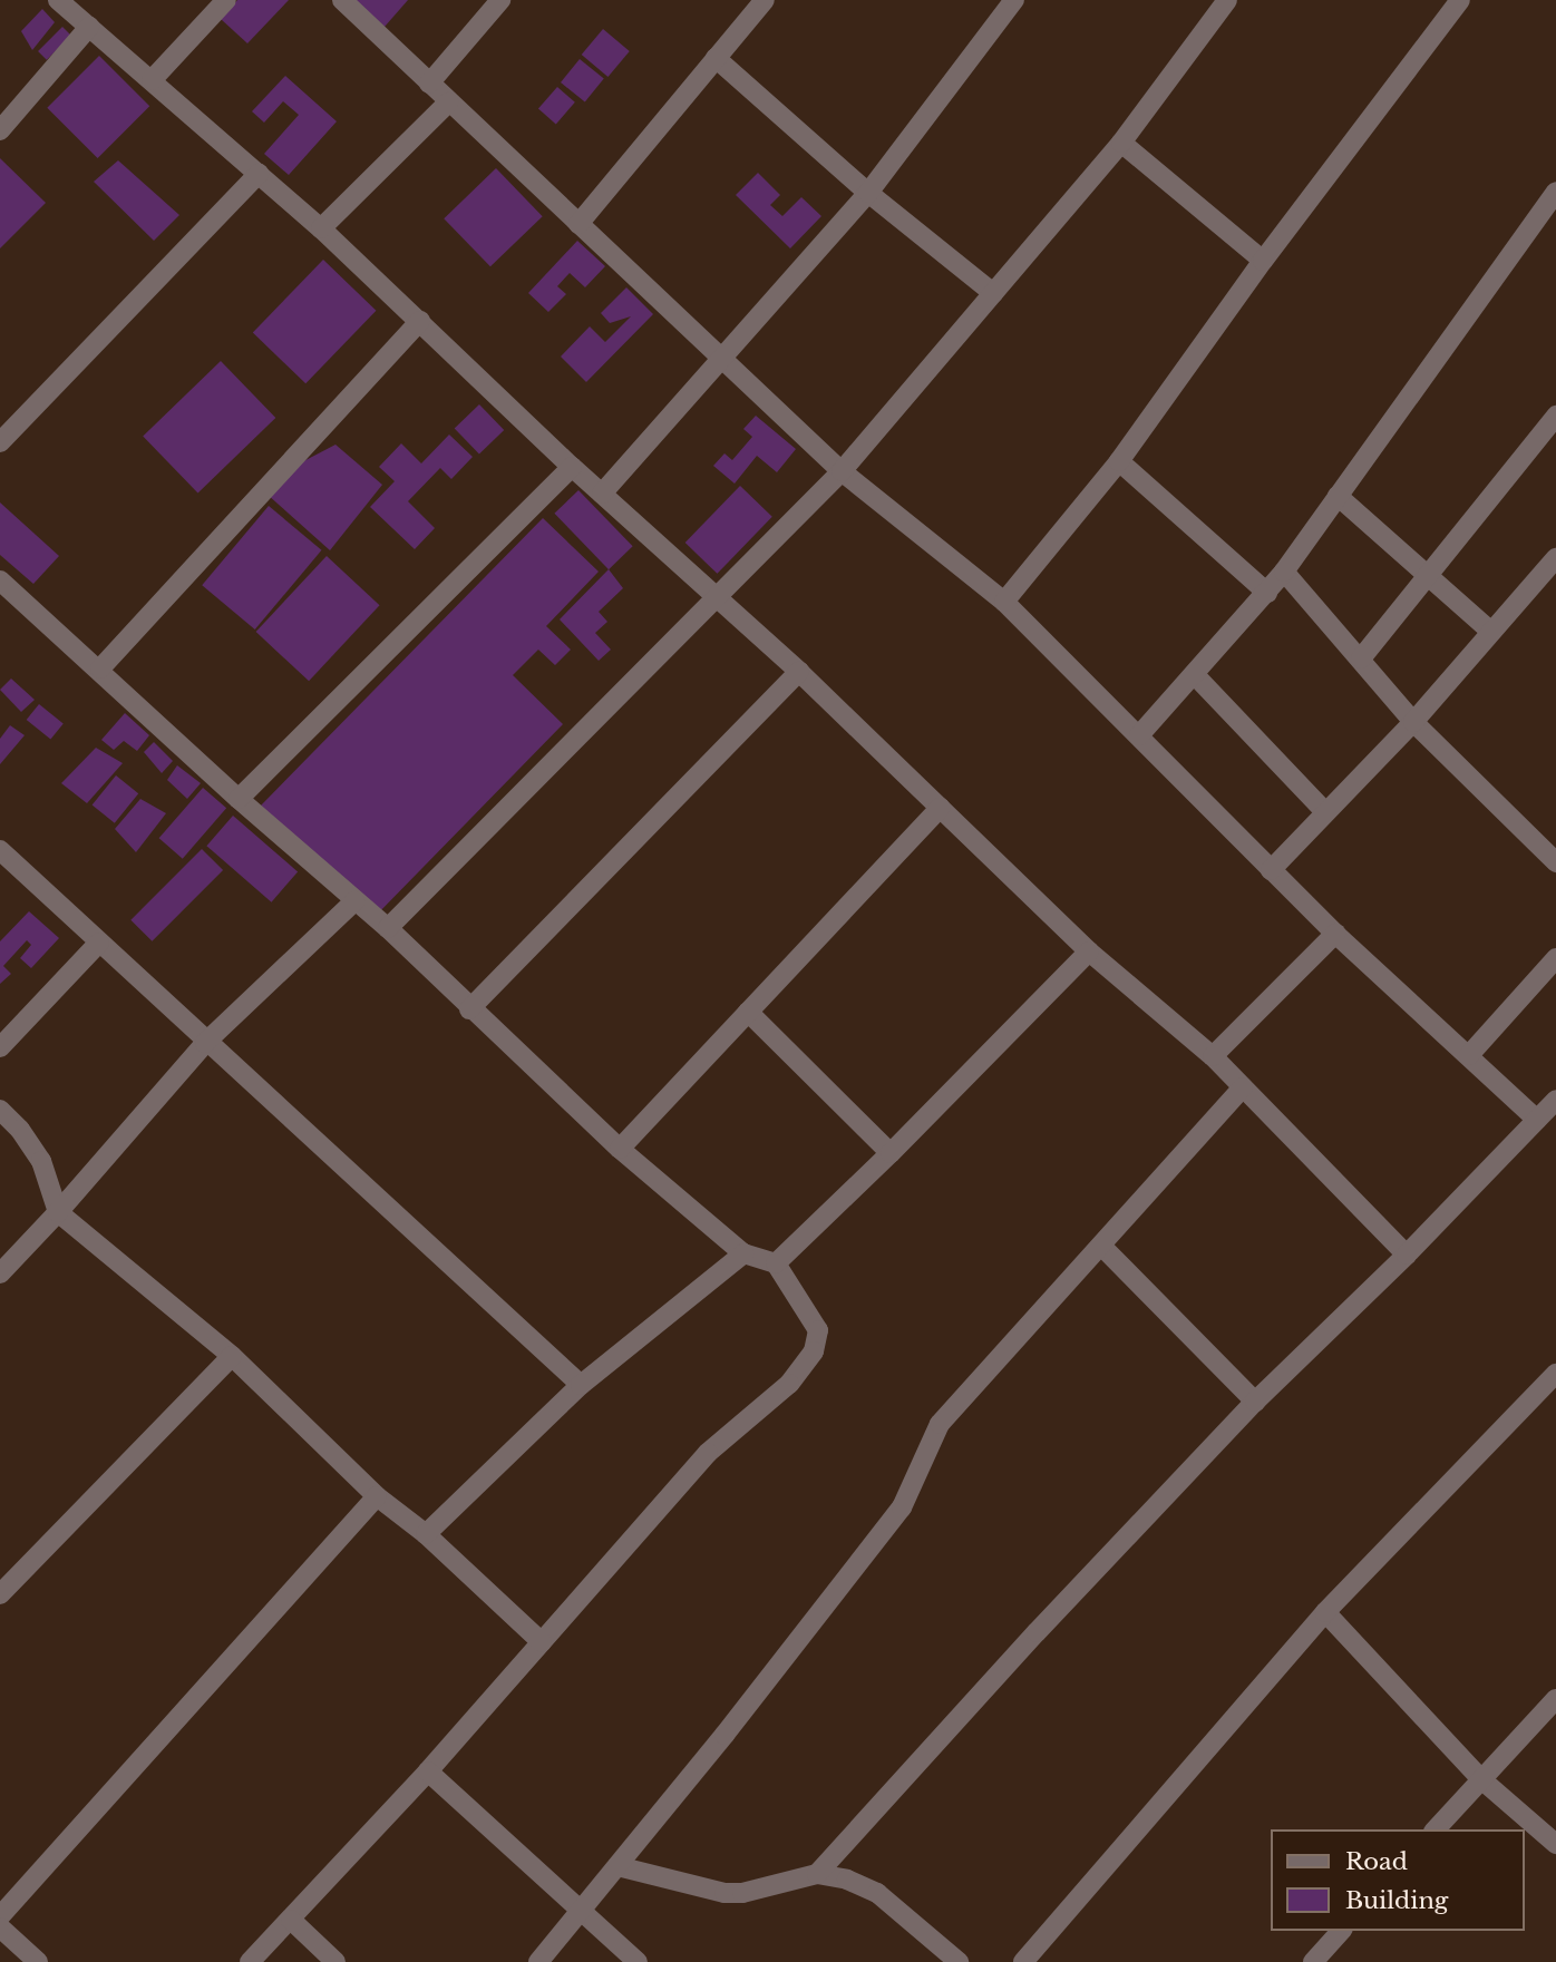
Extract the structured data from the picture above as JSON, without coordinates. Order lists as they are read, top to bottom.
{
  "legend": ["Road", "Building"]
}
